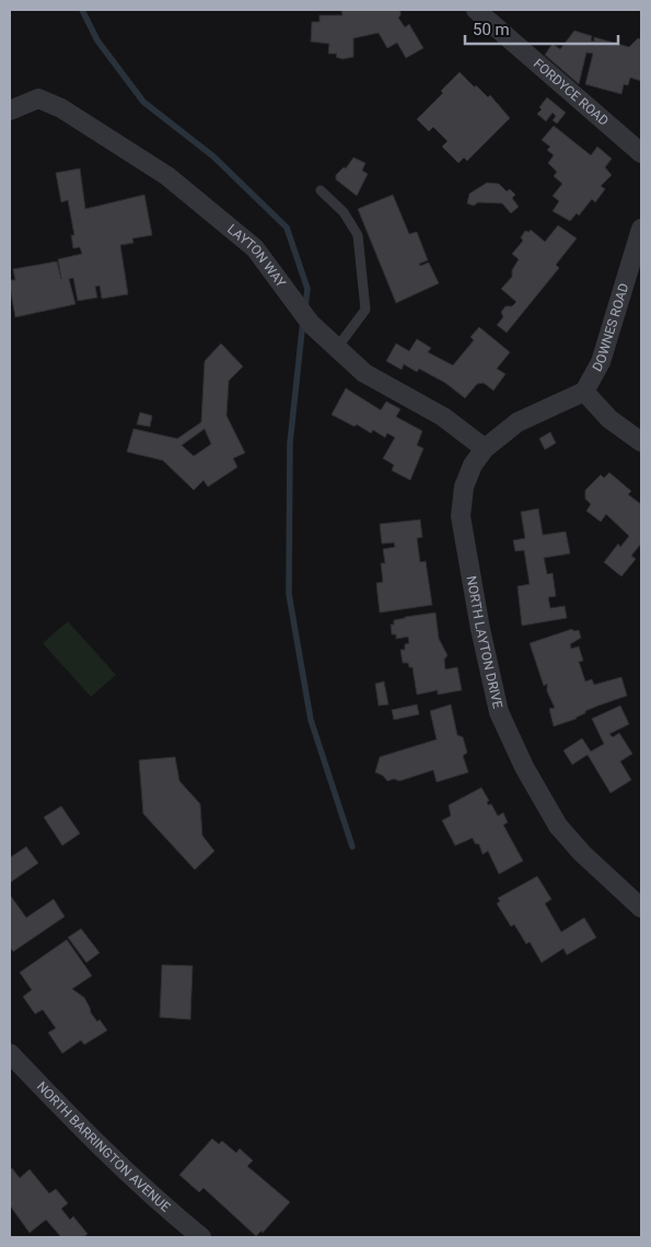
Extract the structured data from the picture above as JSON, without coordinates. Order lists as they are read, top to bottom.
{
  "streets": {
    "street": [
      "FORDYCE ROAD",
      "LAYTON WAY",
      "DOWNES ROAD",
      "NORTH LAYTON DRIVE",
      "NORTH BARRINGTON AVENUE"
    ]
  },
  "crossings": [
    ["LAYTON WAY", "NORTH LAYTON DRIVE"],
    ["DOWNES ROAD", "NORTH LAYTON DRIVE"]
  ],
  "scale_bar": "50 m"
}
